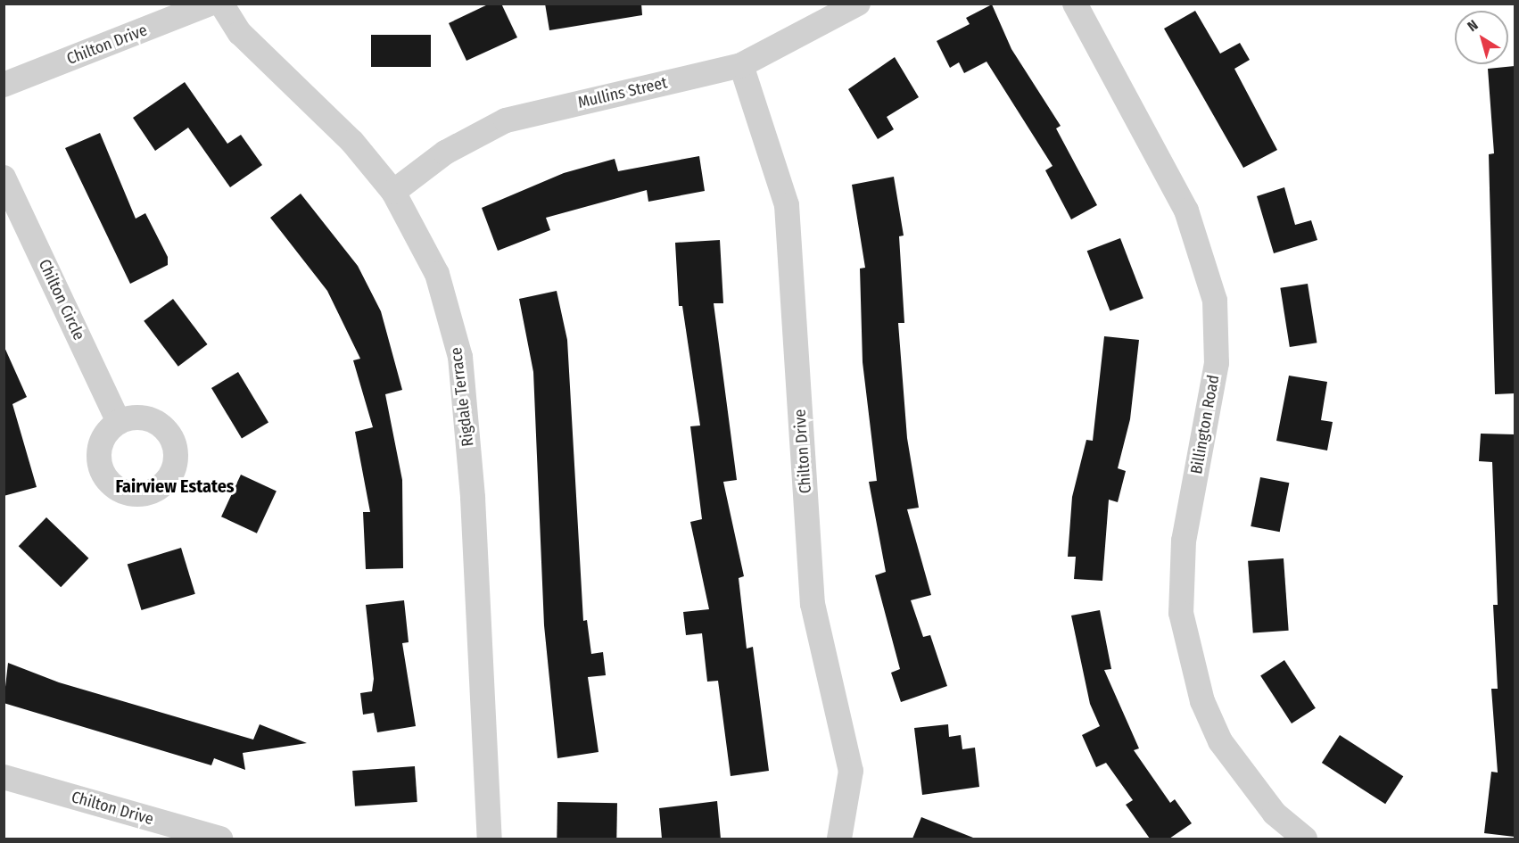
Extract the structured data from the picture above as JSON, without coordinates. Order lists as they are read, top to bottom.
{
  "streets": {
    "street": [
      "Chilton Drive",
      "Mullins Street",
      "Chilton Circle",
      "Rigdale Terrace",
      "Billington Road"
    ]
  },
  "crossings": [
    ["Chilton Drive", "Mullins Street"],
    ["Mullins Street", "Rigdale Terrace"]
  ],
  "districts": ["Fairview Estates"],
  "north": "top left"
}
